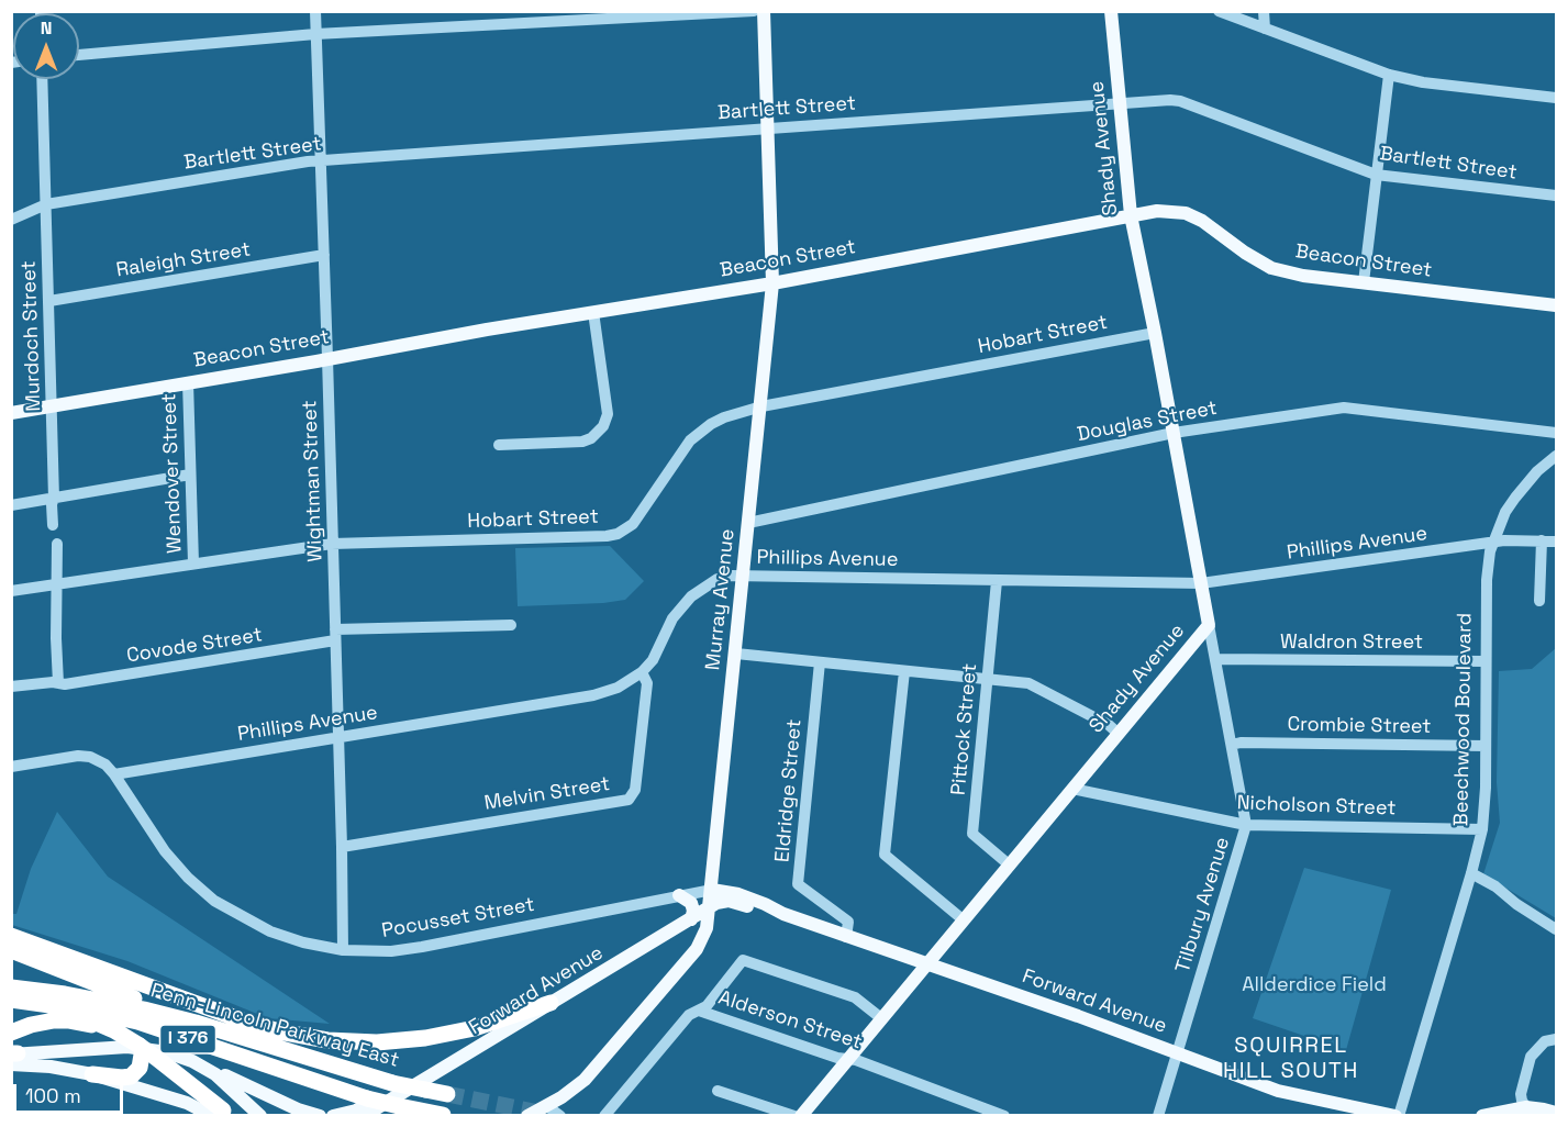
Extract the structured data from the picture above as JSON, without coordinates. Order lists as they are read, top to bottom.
{
  "streets": {
    "highway": ["Penn-Lincoln Parkway East", "I 376"],
    "main road": [
      "Shady Avenue",
      "Beacon Street",
      "Murray Avenue",
      "Forward Avenue"
    ],
    "street": [
      "Bartlett Street",
      "Raleigh Street",
      "Hobart Street",
      "Murdoch Street",
      "Douglas Street",
      "Wendover Street",
      "Wightman Street",
      "Phillips Avenue",
      "Waldron Street",
      "Covode Street",
      "Beechwood Boulevard",
      "Crombie Street",
      "Pittock Street",
      "Eldridge Street",
      "Melvin Street",
      "Nicholson Street",
      "Tilbury Avenue",
      "Pocusset Street",
      "Alderson Street"
    ]
  },
  "crossings": [
    ["Bartlett Street", "Shady Avenue"],
    ["Bartlett Street", "Murdoch Street"],
    ["Bartlett Street", "Wightman Street"],
    ["Bartlett Street", "Murray Avenue"],
    ["Shady Avenue", "Beacon Street"],
    ["Shady Avenue", "Hobart Street"],
    ["Shady Avenue", "Douglas Street"],
    ["Shady Avenue", "Phillips Avenue"],
    ["Shady Avenue", "Pittock Street"],
    ["Shady Avenue", "Nicholson Street"],
    ["Shady Avenue", "Tilbury Avenue"],
    ["Shady Avenue", "Forward Avenue"],
    ["Shady Avenue", "Alderson Street"],
    ["Beacon Street", "Murdoch Street"],
    ["Beacon Street", "Wendover Street"],
    ["Beacon Street", "Wightman Street"],
    ["Beacon Street", "Murray Avenue"],
    ["Raleigh Street", "Murdoch Street"],
    ["Raleigh Street", "Wightman Street"],
    ["Hobart Street", "Wendover Street"],
    ["Hobart Street", "Wightman Street"],
    ["Hobart Street", "Murray Avenue"],
    ["Douglas Street", "Murray Avenue"],
    ["Wightman Street", "Phillips Avenue"],
    ["Wightman Street", "Covode Street"],
    ["Wightman Street", "Melvin Street"],
    ["Wightman Street", "Pocusset Street"],
    ["Phillips Avenue", "Murray Avenue"],
    ["Phillips Avenue", "Beechwood Boulevard"],
    ["Phillips Avenue", "Pittock Street"],
    ["Phillips Avenue", "Melvin Street"],
    ["Phillips Avenue", "Pocusset Street"],
    ["Murray Avenue", "Pocusset Street"],
    ["Murray Avenue", "Forward Avenue"],
    ["Waldron Street", "Beechwood Boulevard"],
    ["Waldron Street", "Tilbury Avenue"],
    ["Beechwood Boulevard", "Crombie Street"],
    ["Beechwood Boulevard", "Nicholson Street"],
    ["Beechwood Boulevard", "Forward Avenue"],
    ["Crombie Street", "Tilbury Avenue"],
    ["Eldridge Street", "Forward Avenue"],
    ["Nicholson Street", "Tilbury Avenue"],
    ["Tilbury Avenue", "Forward Avenue"],
    ["Pocusset Street", "Forward Avenue"]
  ],
  "districts": ["SQUIRREL HILL SOUTH"],
  "parks": ["Allderdice Field"],
  "scale_bar": "100 m",
  "north": "top"
}
